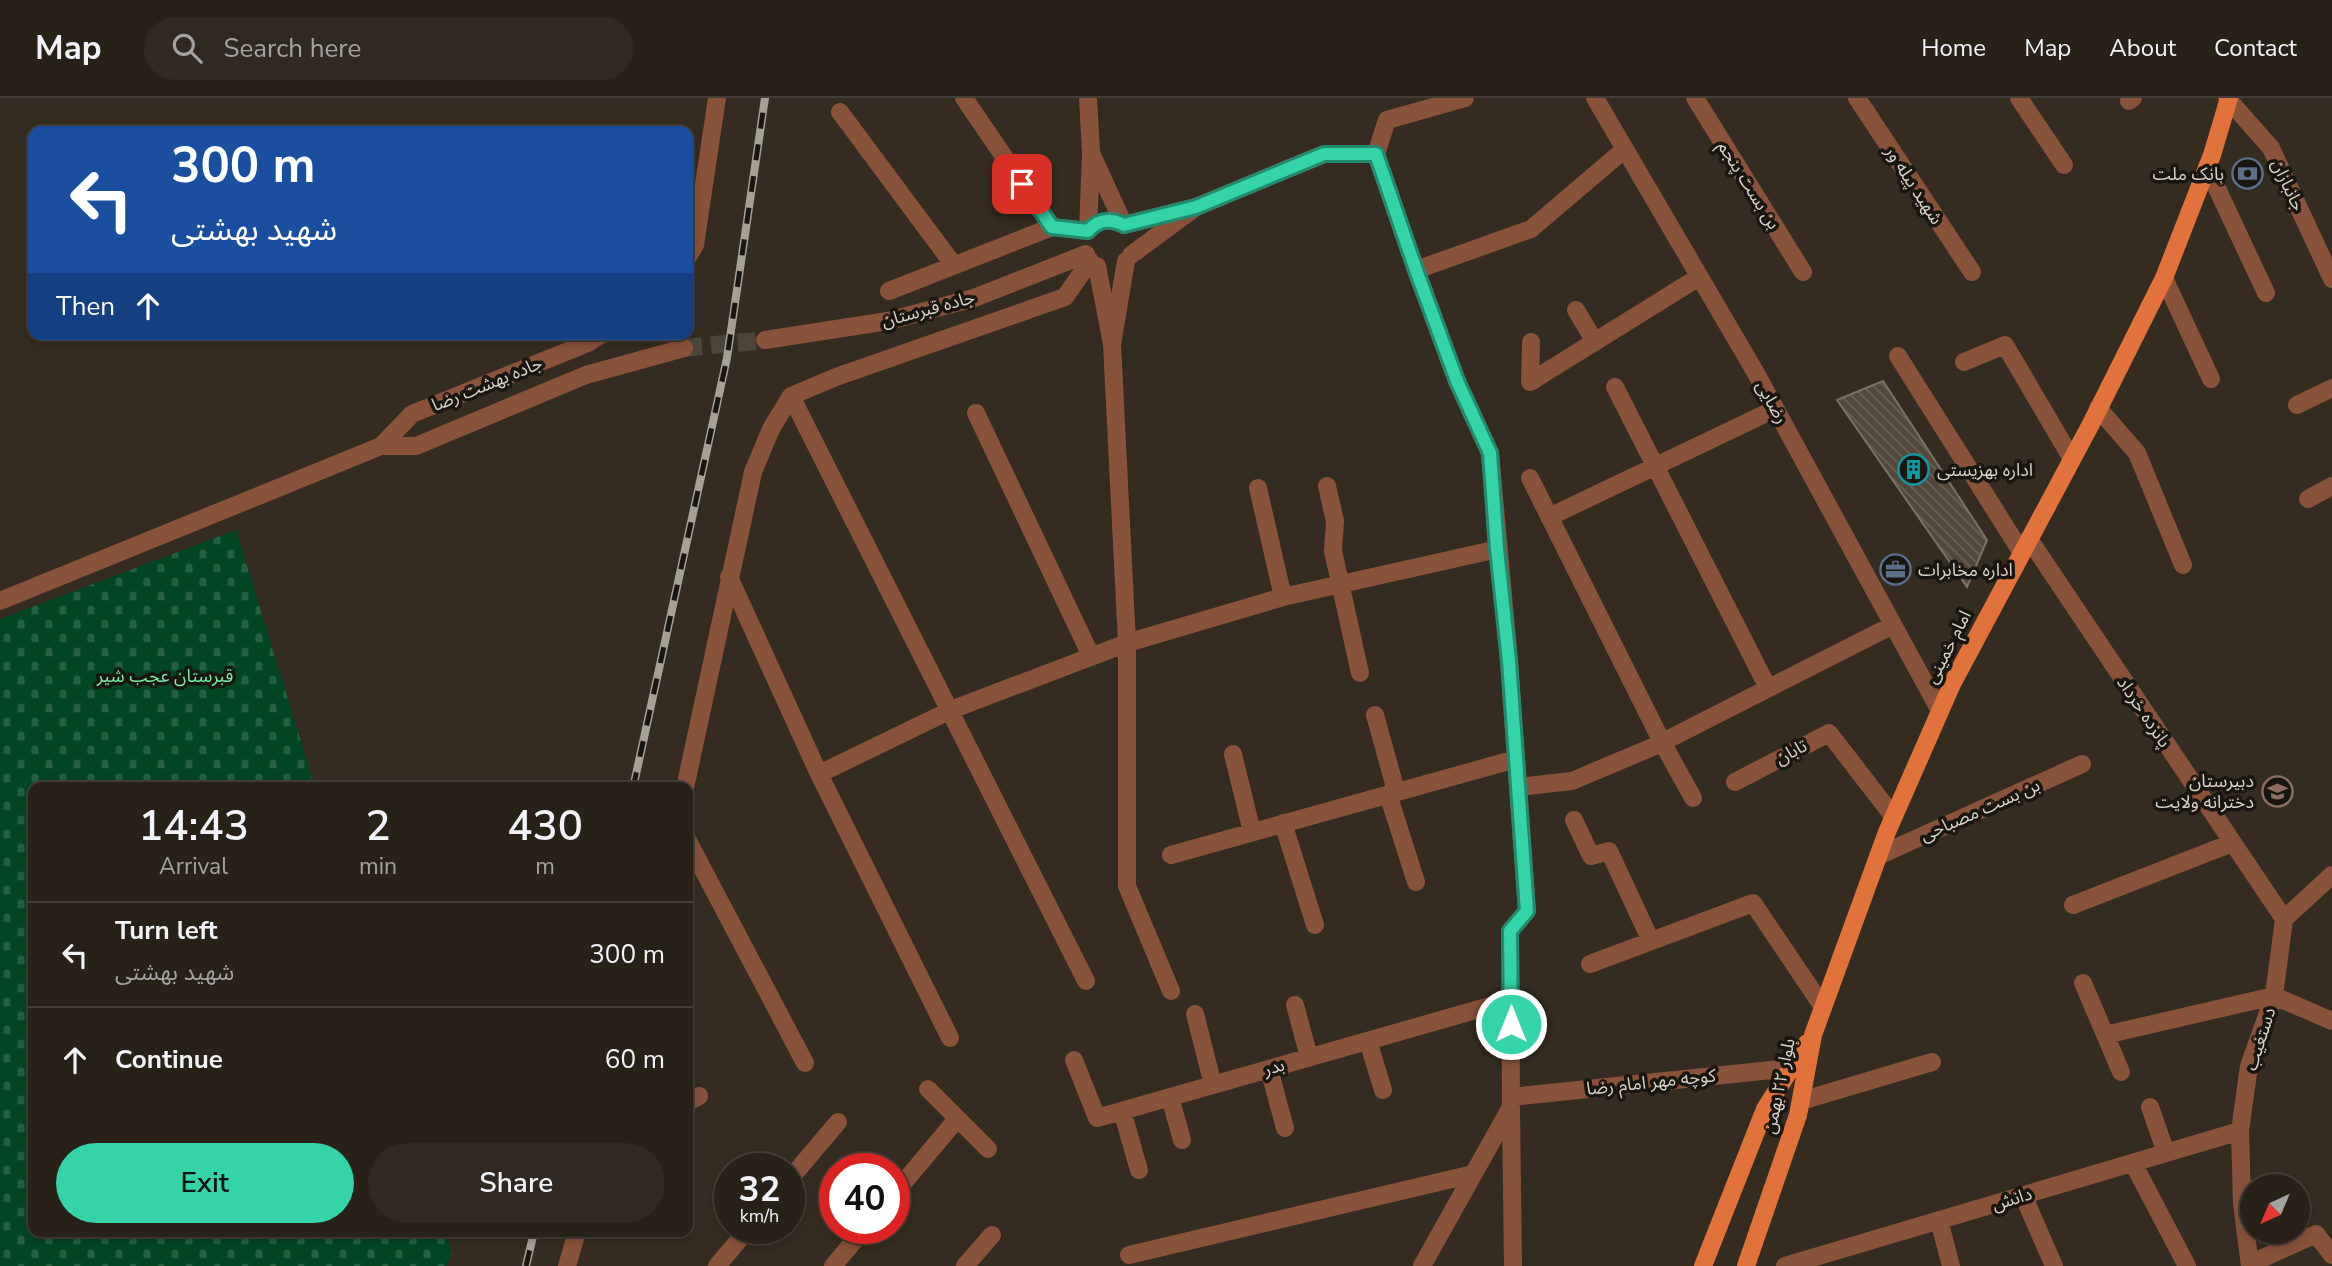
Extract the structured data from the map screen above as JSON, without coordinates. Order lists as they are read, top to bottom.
{
  "streets": {
    "main road": ["امام خمینی", "بلوار ۲۲ بهمن"],
    "street": [
      "بن بست پنجم",
      "شهید پیله ور",
      "جانبازان",
      "جاده قبرستان",
      "جاده بهشت رضا",
      "رضایی",
      "پانزده خرداد",
      "تابان",
      "بن بست مصباحی",
      "دستغیب",
      "بدر",
      "کوچه مهر امام رضا",
      "دانش"
    ]
  },
  "crossings": [
    ["جانبازان", "امام خمینی"],
    ["رضایی", "امام خمینی"],
    ["امام خمینی", "پانزده خرداد"],
    ["امام خمینی", "تابان"],
    ["امام خمینی", "بن بست مصباحی"],
    ["امام خمینی", "بلوار ۲۲ بهمن"],
    ["پانزده خرداد", "دستغیب"],
    ["دستغیب", "دانش"],
    ["کوچه مهر امام رضا", "بلوار ۲۲ بهمن"]
  ],
  "parks": ["قبرستان عجب شیر"],
  "places": {
    "bank": ["بانک ملت"],
    "building": ["اداره بهزیستی"],
    "office": ["اداره مخابرات"],
    "school or university": ["دبیرستان دخترانه ولایت"]
  },
  "north": "bottom left",
  "page": {
    "header": "Map",
    "search": "Search here",
    "nav": [
      "Home",
      "Map",
      "About",
      "Contact"
    ],
    "turn": ["300 m", "شهید بهشتی"],
    "then": "Then",
    "eta": [
      "14:43",
      "Arrival",
      "2",
      "min",
      "430",
      "m"
    ],
    "list": [
      {
        "name": "Turn left",
        "note": "شهید بهشتی",
        "value": "300 m"
      },
      {
        "name": "Continue",
        "value": "60 m"
      }
    ],
    "buttons": ["Exit", "Share"],
    "speed": "32 km/h",
    "limit": "40"
  }
}
